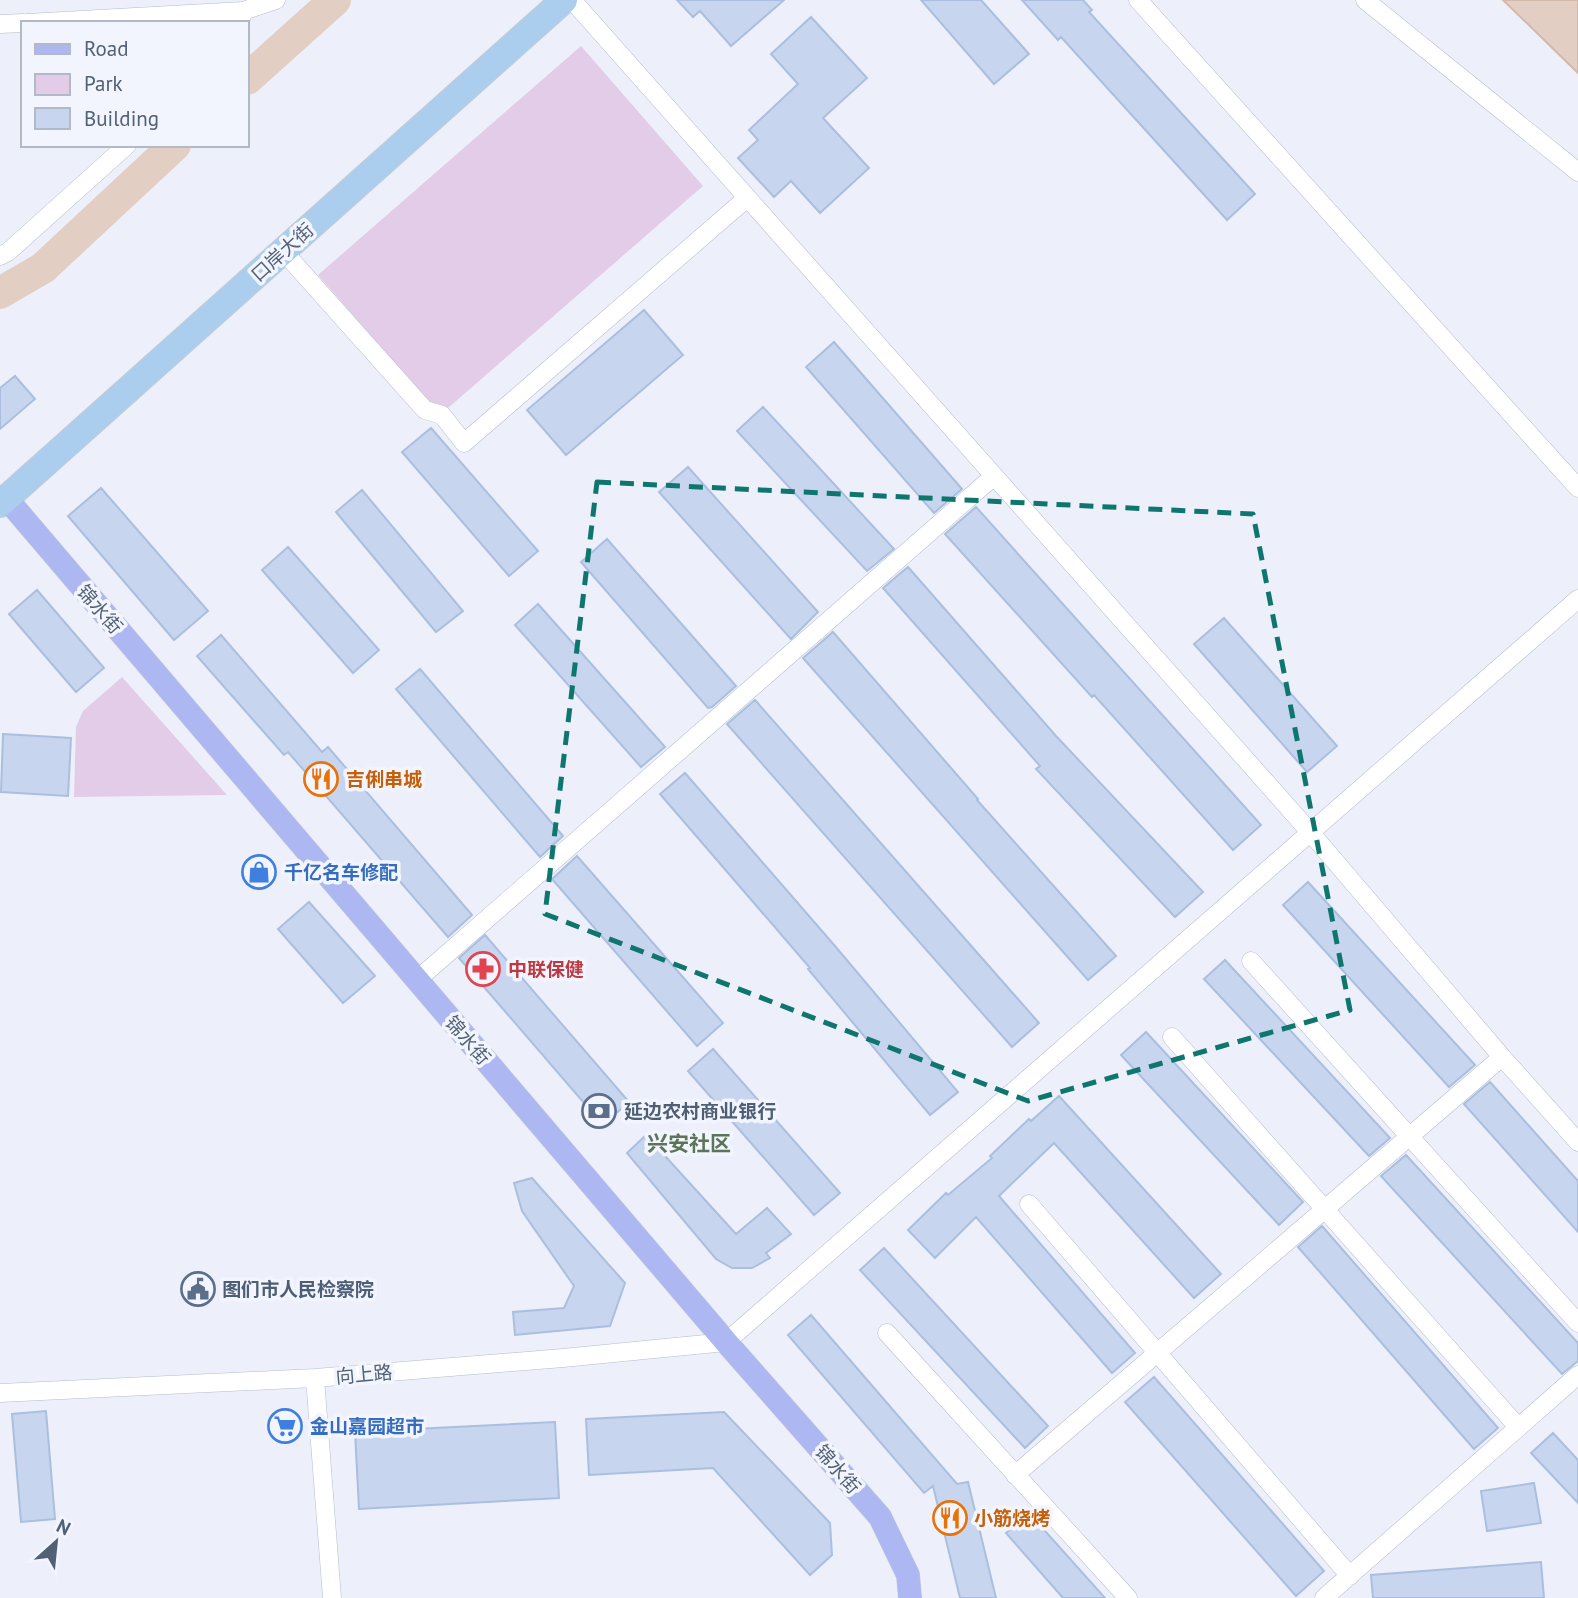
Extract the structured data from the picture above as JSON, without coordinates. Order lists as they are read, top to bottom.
{
  "streets": {
    "highway": ["口岸大街"],
    "main road": ["锦水街"],
    "street": ["向上路"]
  },
  "crossings": [
    ["口岸大街", "锦水街"],
    ["锦水街", "向上路"]
  ],
  "districts": ["兴安社区"],
  "places": {
    "restaurant": ["吉俐串城", "小筋烧烤"],
    "shop": ["千亿名车修配"],
    "pharmacy": ["中联保健"],
    "bank": ["延边农村商业银行"],
    "public building": ["图们市人民检察院"],
    "supermarket": ["金山嘉园超市"]
  },
  "legend": ["Road", "Park", "Building"],
  "north": "top right"
}
